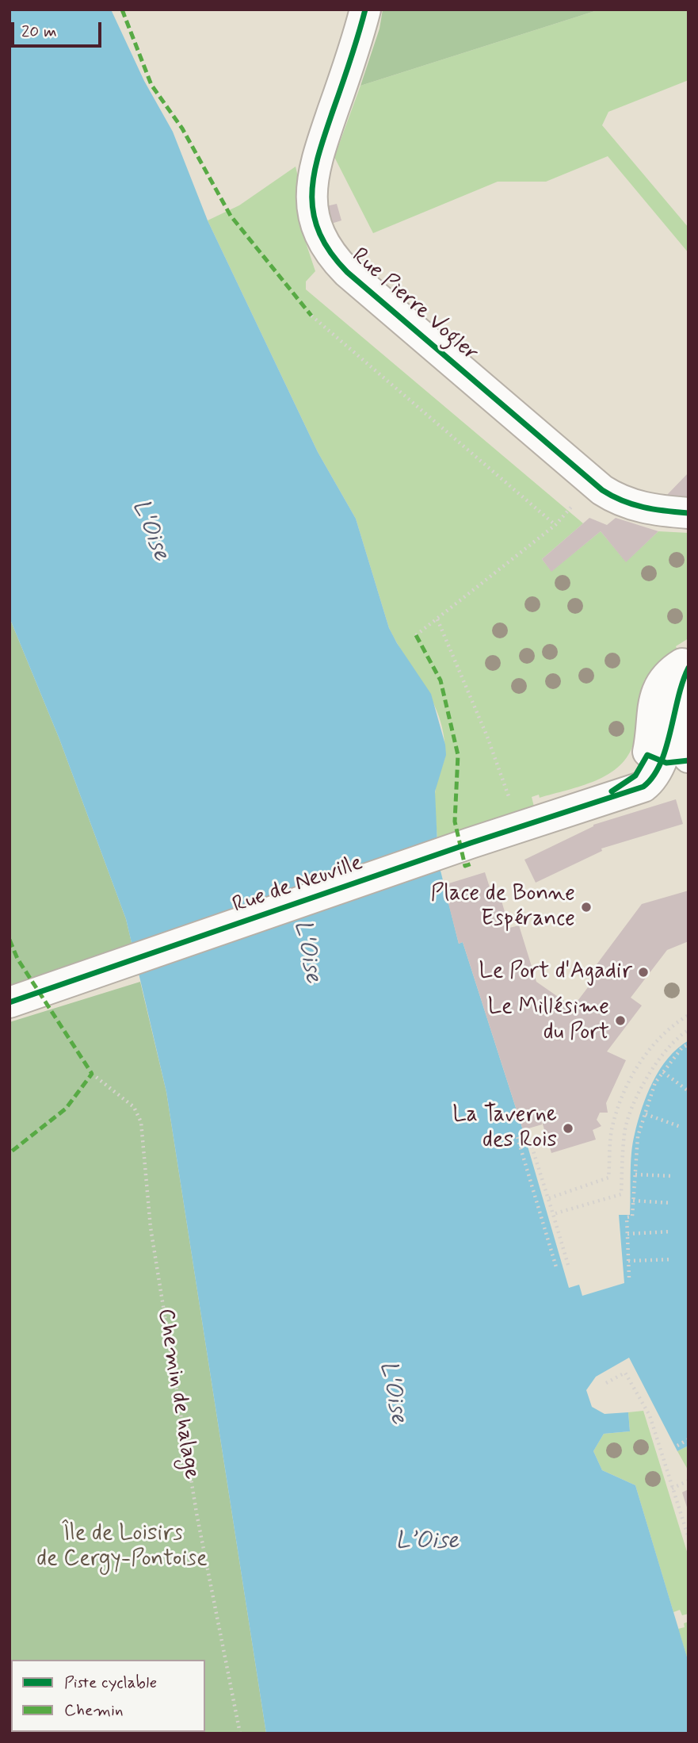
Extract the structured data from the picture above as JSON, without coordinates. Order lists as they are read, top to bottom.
{
  "streets": {
    "street": ["Rue Pierre Vogler", "Rue de Neuville"],
    "path": ["Chemin de halage"]
  },
  "water": ["L'Oise", "L’Oise"],
  "parks": ["Île de Loisirs de Cergy-Pontoise"],
  "places": [
    "Place de Bonne Espérance",
    "Le Port d'Agadir",
    "Le Millésime du Port",
    "La Taverne des Rois"
  ],
  "legend": ["Piste cyclable", "Chemin"],
  "scale_bar": "20 m"
}
